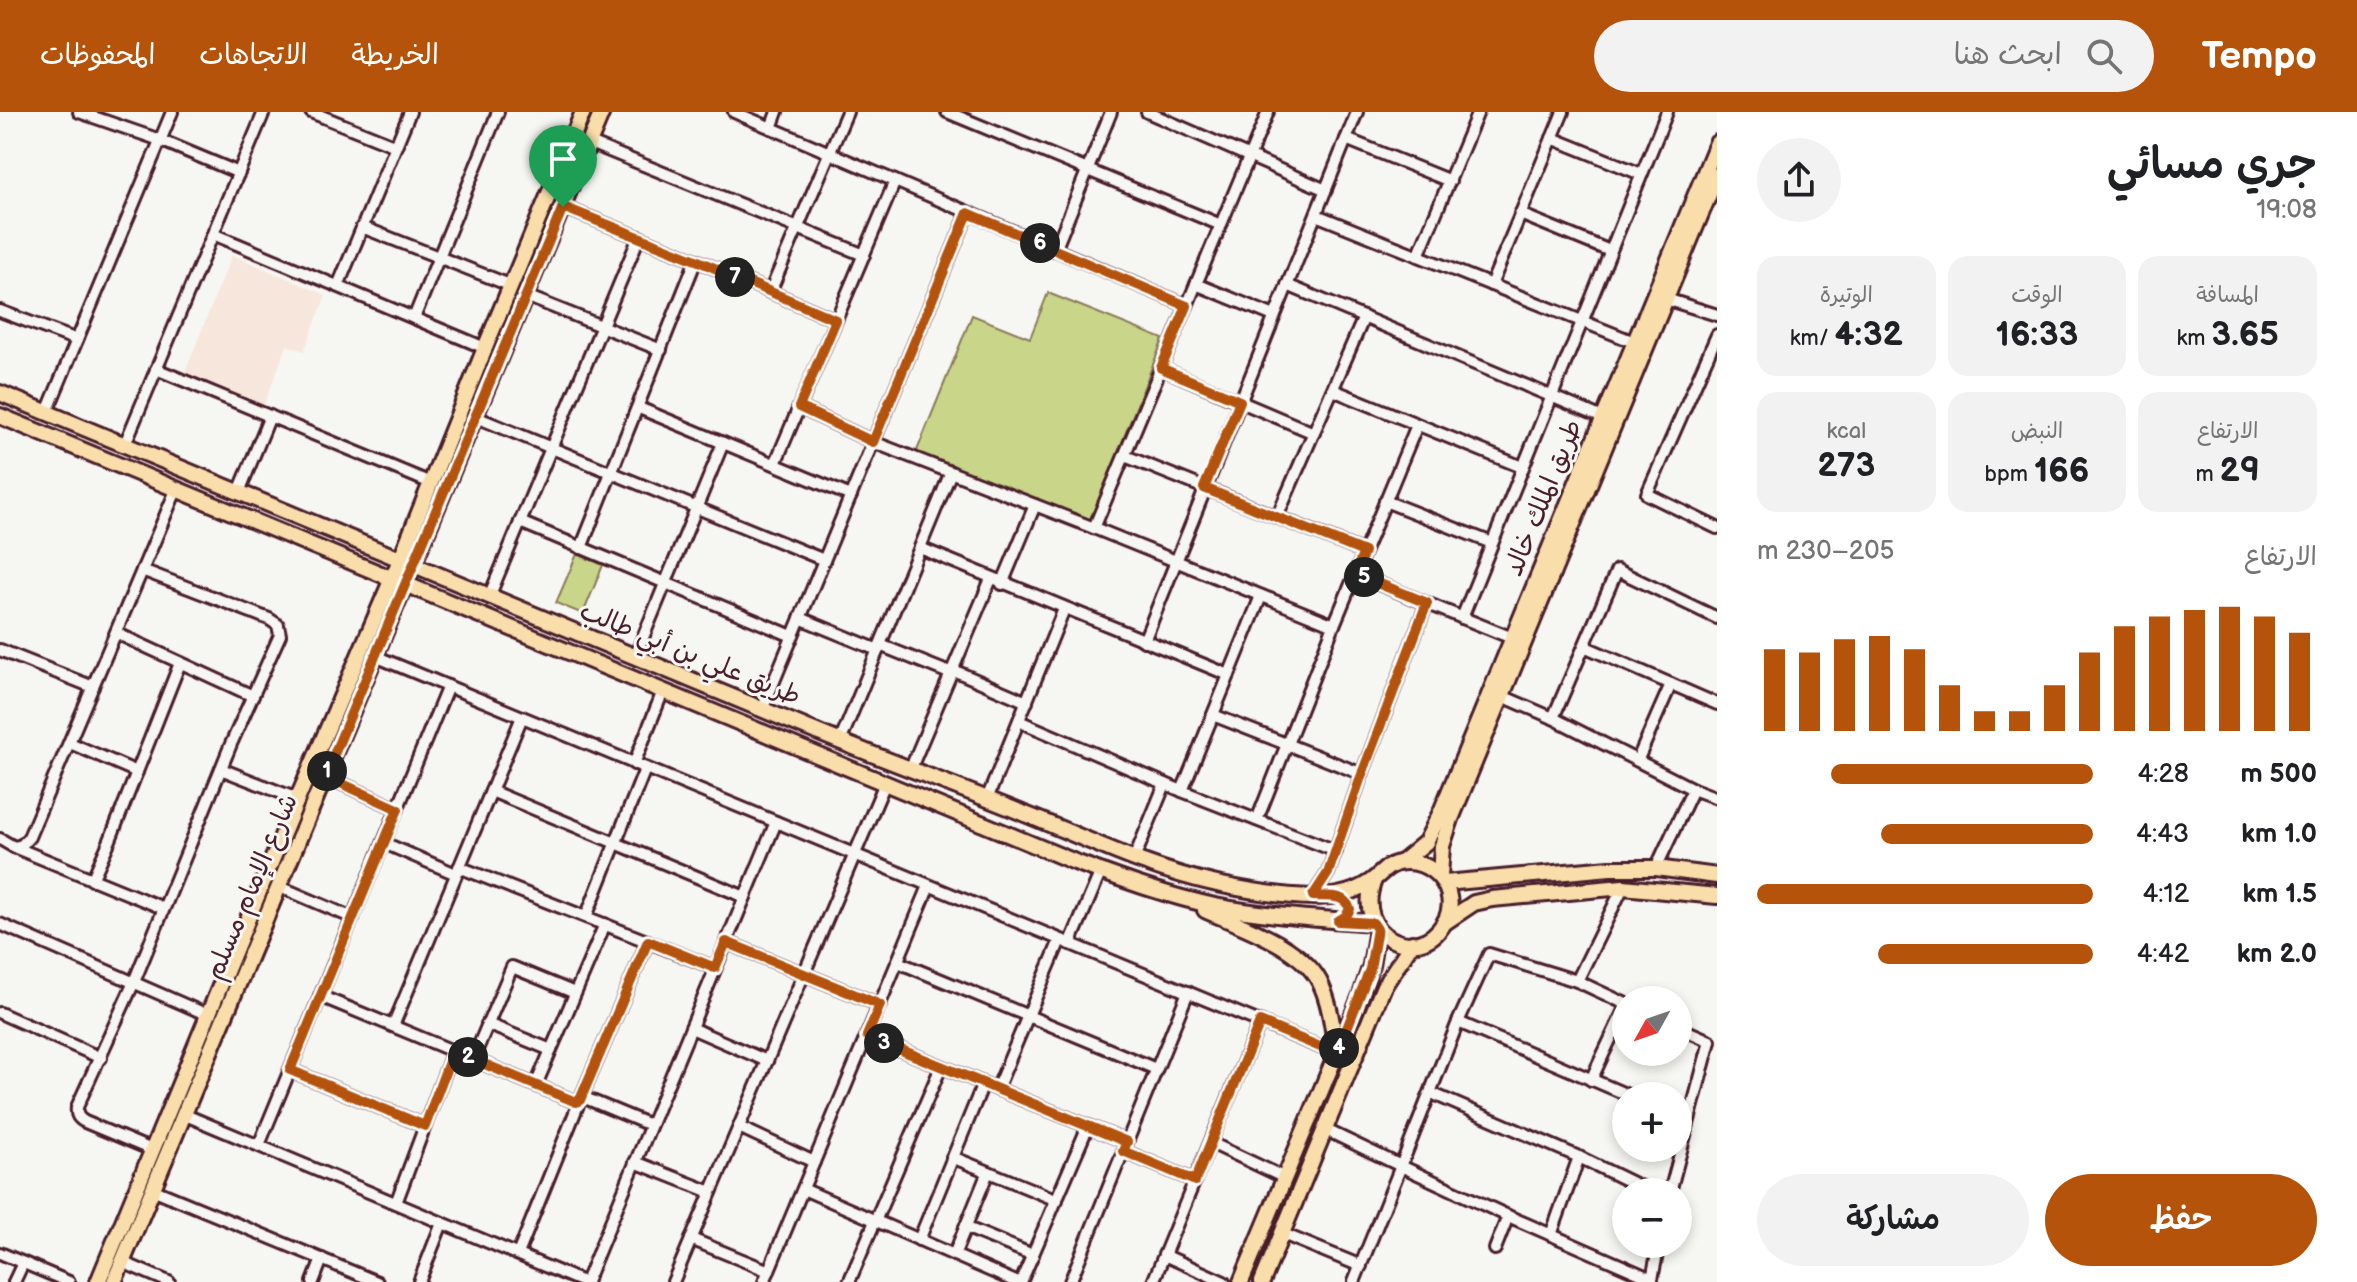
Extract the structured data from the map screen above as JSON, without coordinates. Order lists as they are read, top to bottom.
{
  "streets": {
    "main road": ["طريق الملك خالد", "طريق علي بن أبي طالب", "شارع الإمام مسلم"]
  },
  "crossings": [
    ["طريق الملك خالد", "طريق علي بن أبي طالب"],
    ["طريق علي بن أبي طالب", "شارع الإمام مسلم"]
  ],
  "north": "bottom left",
  "page": {
    "header": "Tempo",
    "search": "ابحث هنا",
    "nav": ["الخريطة", "الاتجاهات", "المحفوظات"],
    "heading": ["جري مسائي", "19:08"],
    "pins": [
      "6",
      "7",
      "5",
      "1",
      "3",
      "4",
      "2"
    ],
    "stats": [
      ["المسافة", "3.65 km"],
      ["الوقت", "16:33"],
      ["الوتيرة", "4:32 /km"],
      ["الارتفاع", "29 m"],
      ["النبض", "166 bpm"],
      ["kcal", "273"]
    ],
    "chart": ["الارتفاع", "205–230 m"],
    "list": [
      {
        "name": "500 m",
        "note": "4:28"
      },
      {
        "name": "1.0 km",
        "note": "4:43"
      },
      {
        "name": "1.5 km",
        "note": "4:12"
      },
      {
        "name": "2.0 km",
        "note": "4:42"
      }
    ],
    "map_buttons": ["+", "−"],
    "buttons": ["حفظ", "مشاركة"]
  }
}
